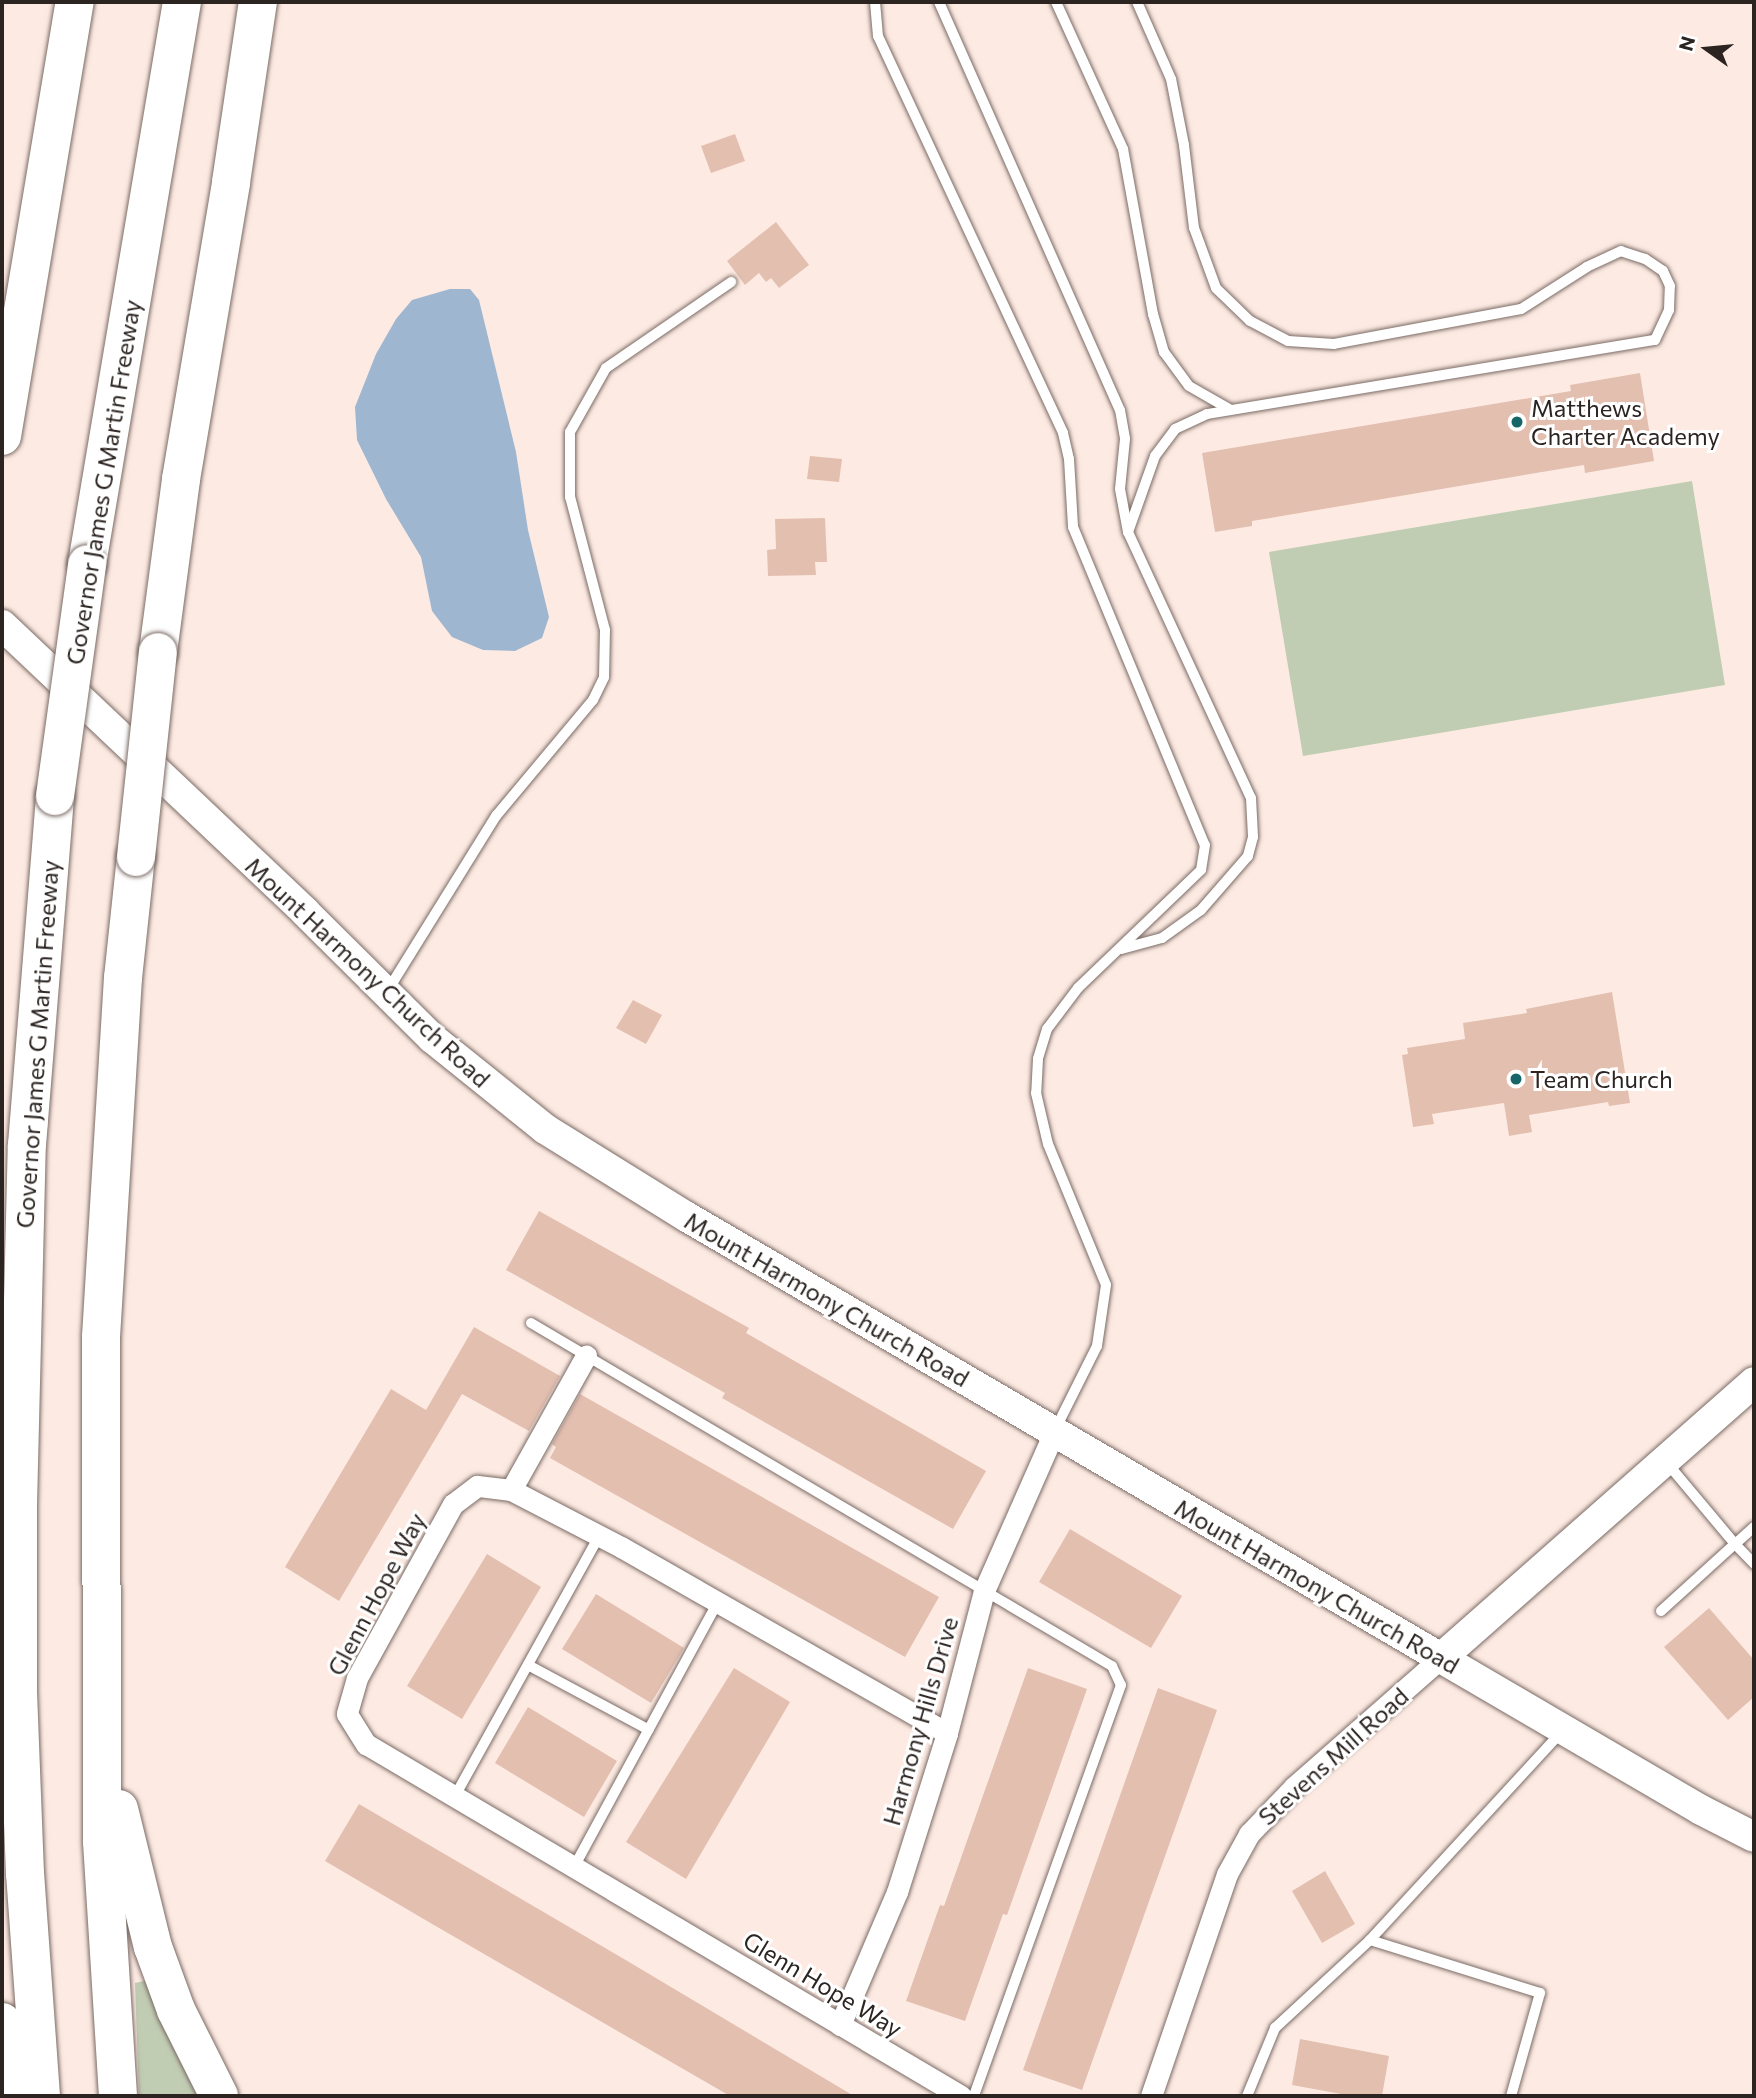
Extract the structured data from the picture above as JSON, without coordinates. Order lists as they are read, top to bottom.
{
  "streets": {
    "highway": ["Governor James G Martin Freeway"],
    "street": [
      "Mount Harmony Church Road",
      "Glenn Hope Way",
      "Harmony Hills Drive",
      "Stevens Mill Road"
    ]
  },
  "crossings": [
    ["Mount Harmony Church Road", "Harmony Hills Drive"],
    ["Mount Harmony Church Road", "Stevens Mill Road"],
    ["Glenn Hope Way", "Harmony Hills Drive"]
  ],
  "places": ["Matthews Charter Academy", "Team Church"],
  "north": "left"
}
